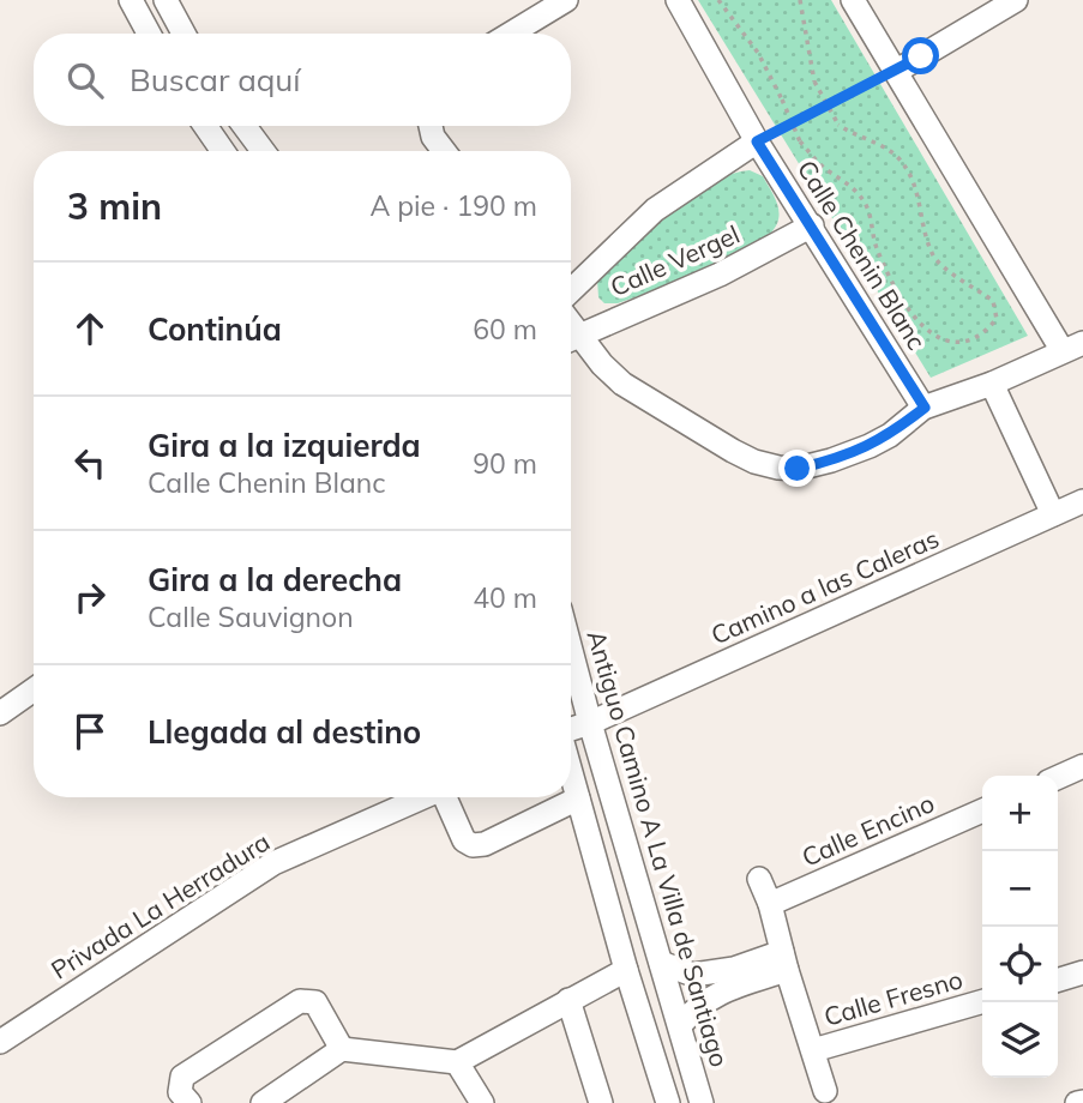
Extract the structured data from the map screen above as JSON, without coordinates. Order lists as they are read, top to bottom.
{
  "streets": {
    "street": [
      "Calle Chenin Blanc",
      "Calle Vergel",
      "Camino a las Caleras",
      "Calle Encino",
      "Antiguo Camino A La Villa de Santiago",
      "Privada La Herradura",
      "Calle Fresno"
    ]
  },
  "crossings": [
    ["Calle Chenin Blanc", "Calle Vergel"],
    ["Camino a las Caleras", "Antiguo Camino A La Villa de Santiago"]
  ],
  "page": {
    "search": "Buscar aquí",
    "heading": ["3 min", "A pie · 190 m"],
    "list": [
      ["Continúa", "60 m"],
      ["Gira a la izquierda", "Calle Chenin Blanc", "90 m"],
      ["Gira a la derecha", "Calle Sauvignon", "40 m"],
      "Llegada al destino"
    ],
    "map_buttons": ["+", "−"]
  }
}
